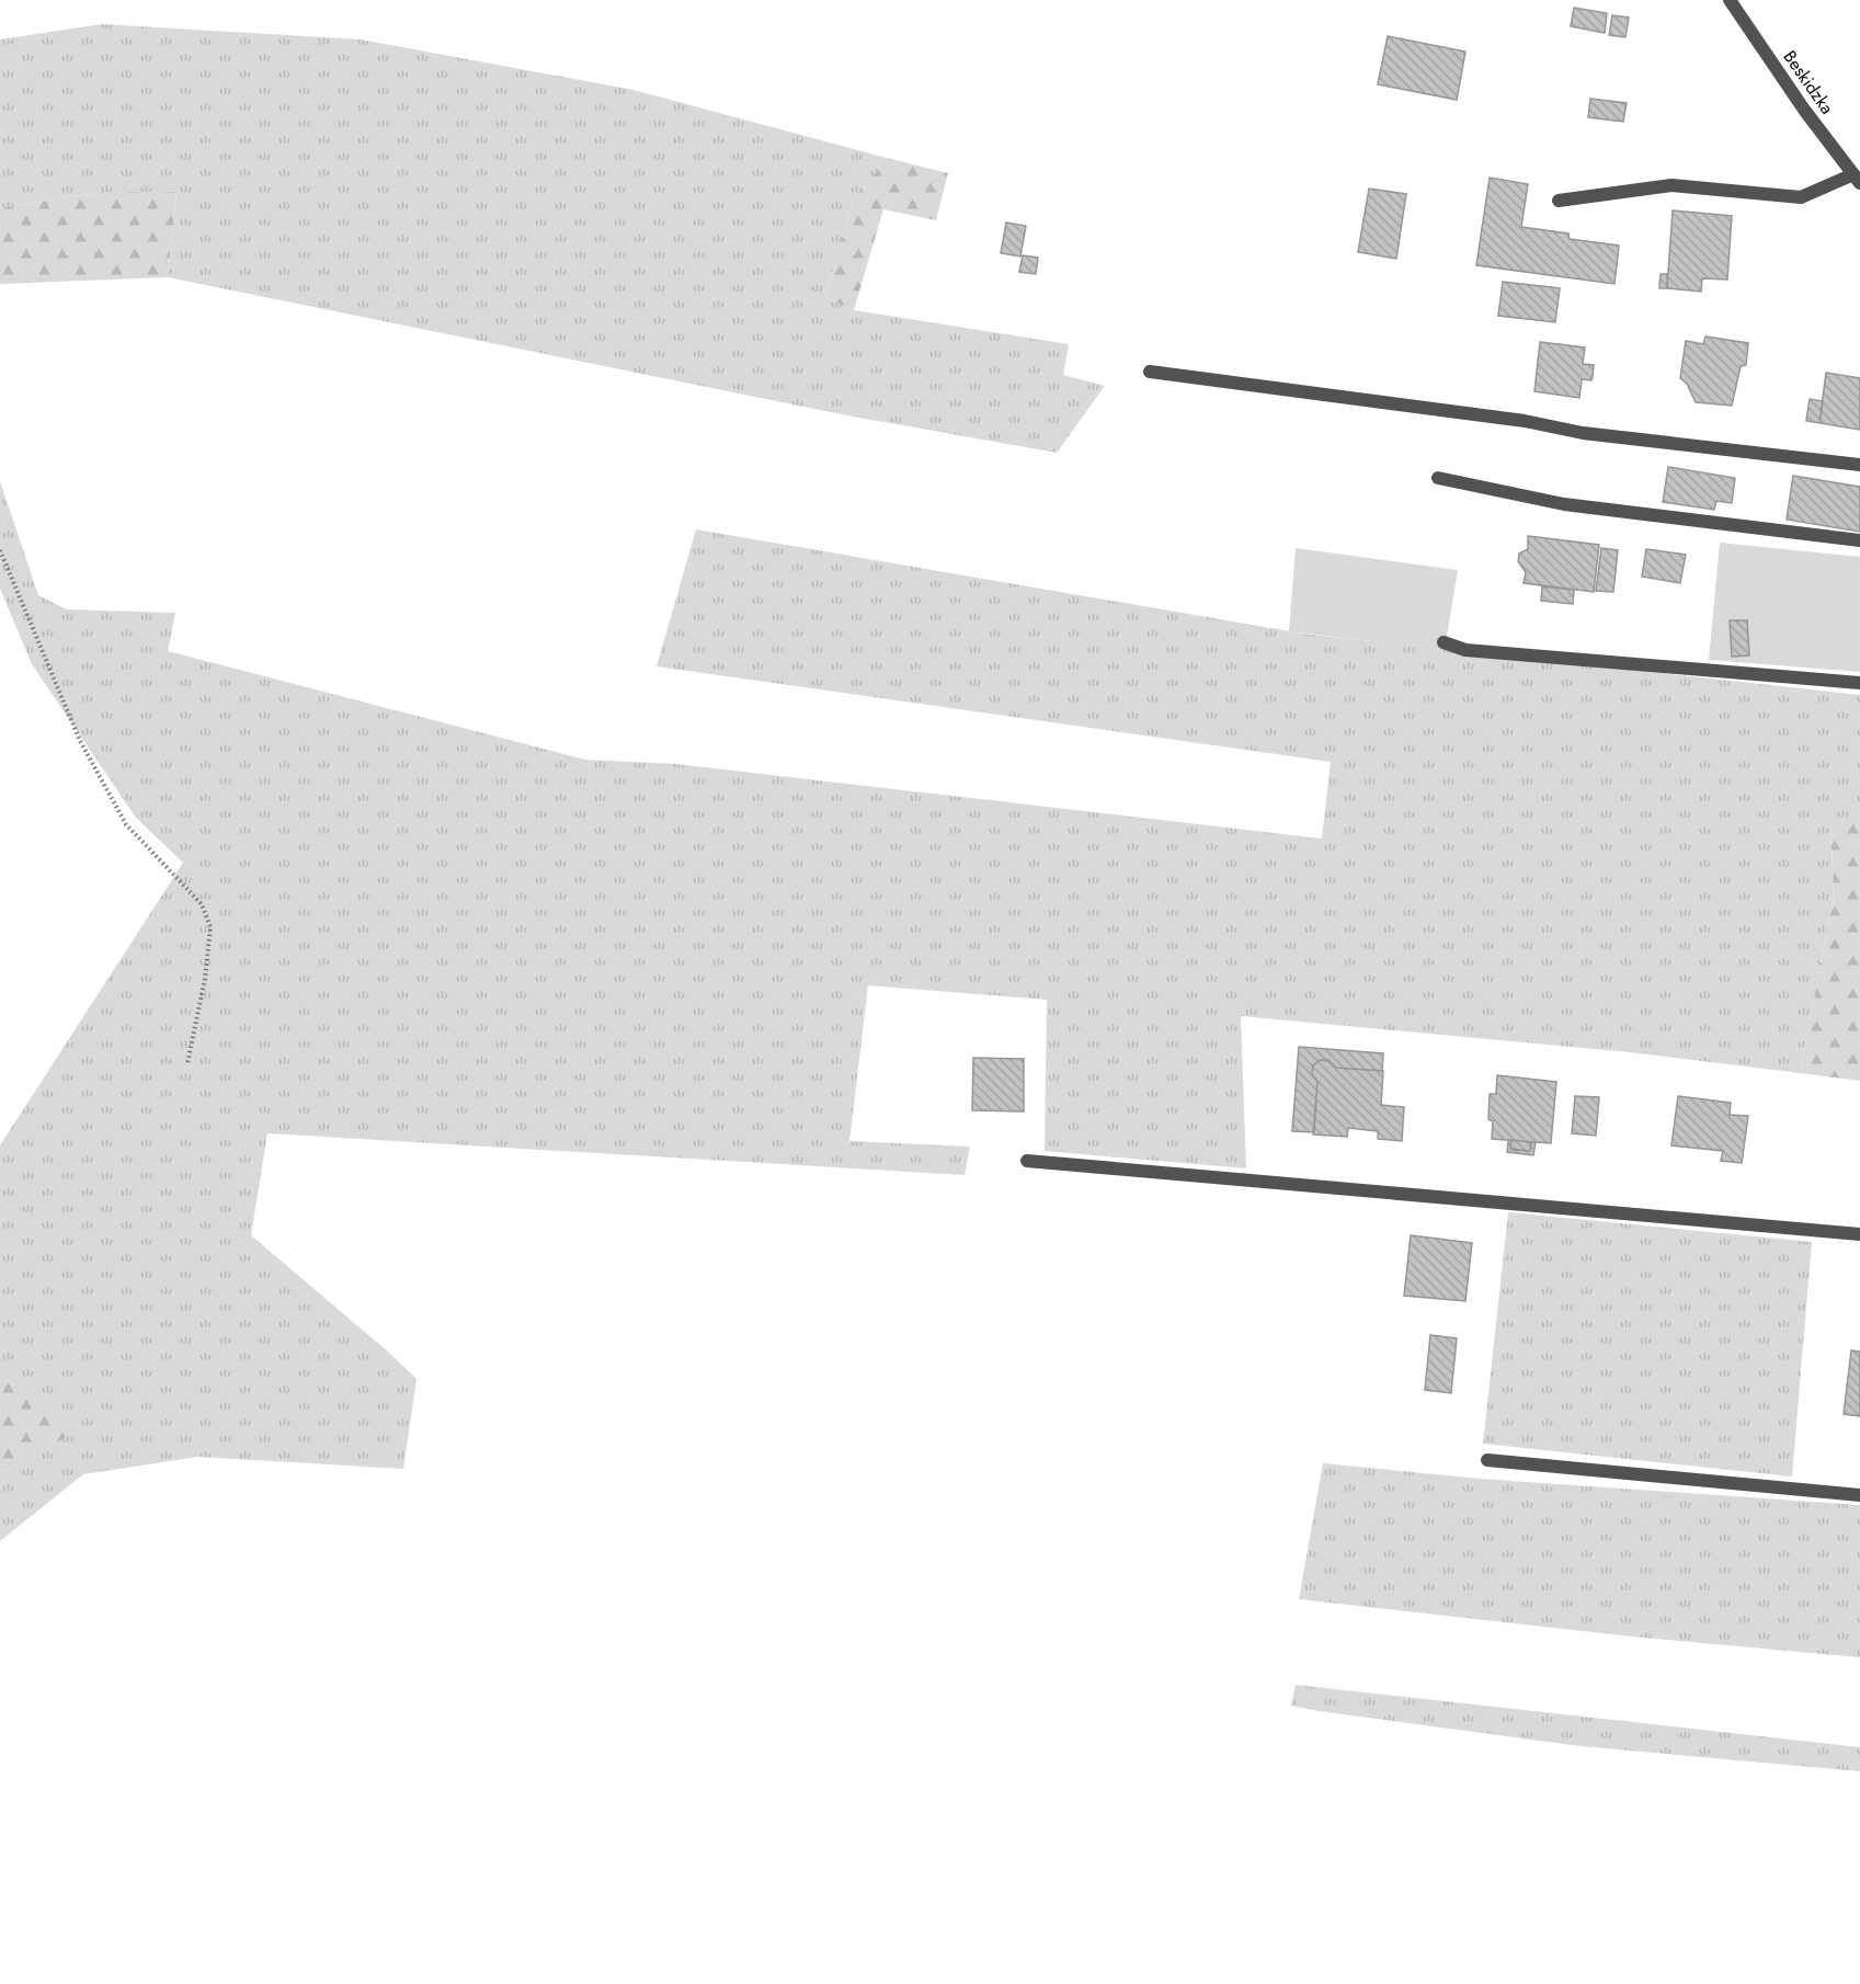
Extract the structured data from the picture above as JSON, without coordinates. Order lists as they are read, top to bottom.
{
  "streets": {
    "street": ["Beskidzka"]
  }
}
